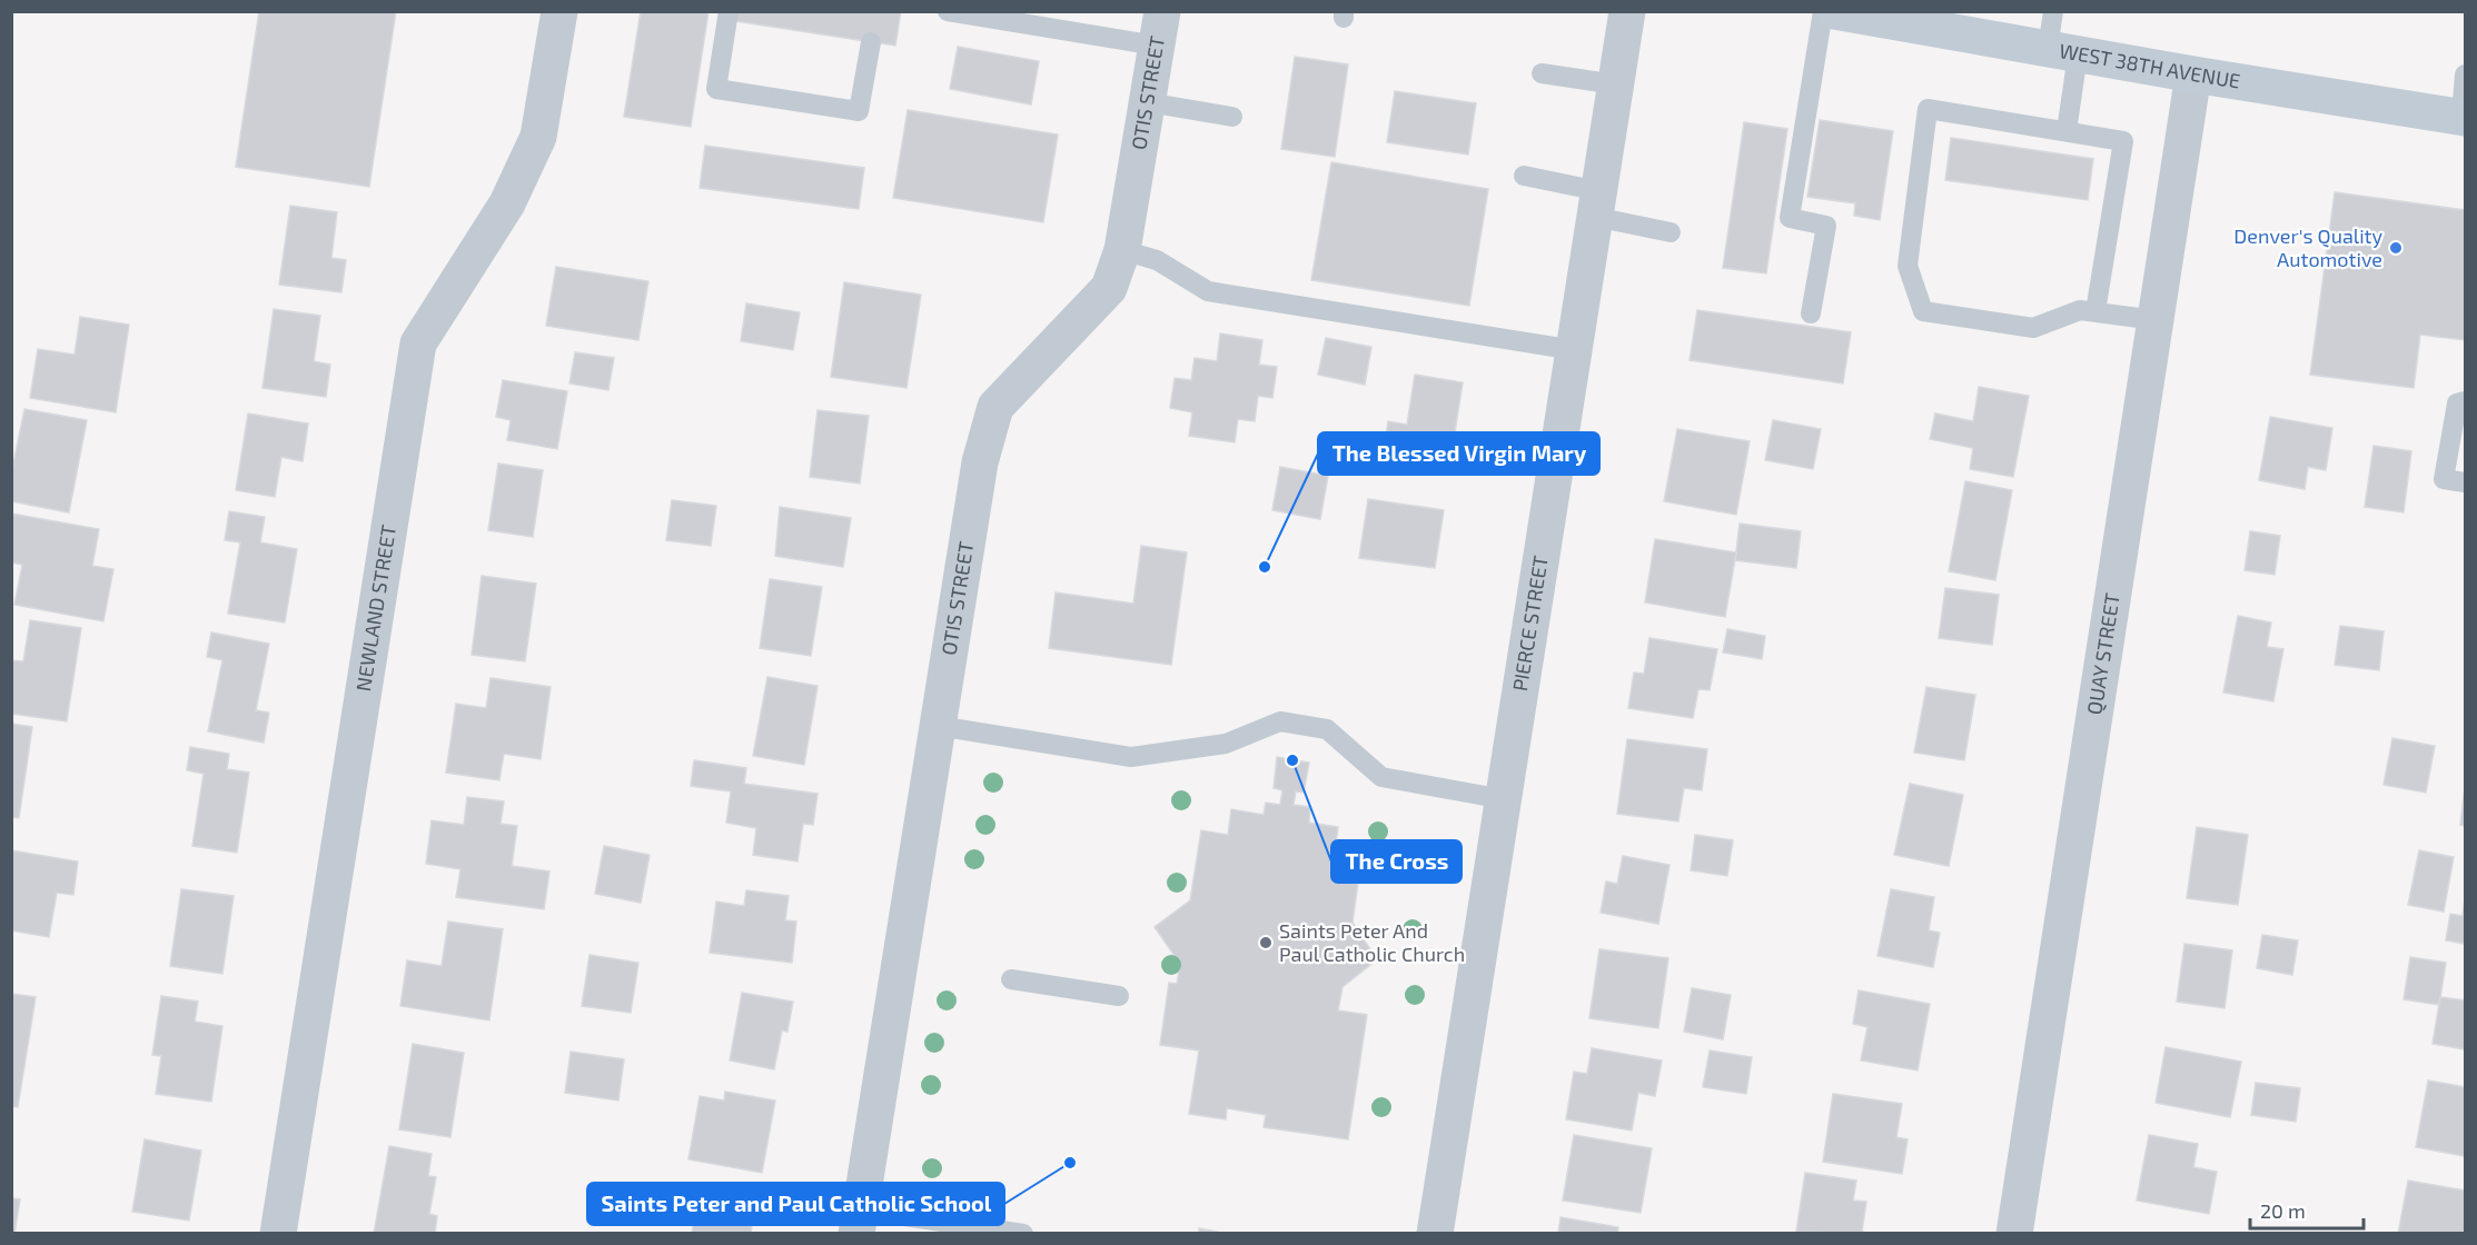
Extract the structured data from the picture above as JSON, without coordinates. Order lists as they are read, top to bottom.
{
  "streets": {
    "main road": ["WEST 38TH AVENUE"],
    "street": [
      "OTIS STREET",
      "NEWLAND STREET",
      "PIERCE STREET",
      "QUAY STREET"
    ]
  },
  "crossings": [
    ["WEST 38TH AVENUE", "QUAY STREET"]
  ],
  "places": [
    "Denver's Quality Automotive",
    "The Blessed Virgin Mary",
    "The Cross",
    "Saints Peter And Paul Catholic Church",
    "Saints Peter and Paul Catholic School"
  ],
  "scale_bar": "20 m"
}
